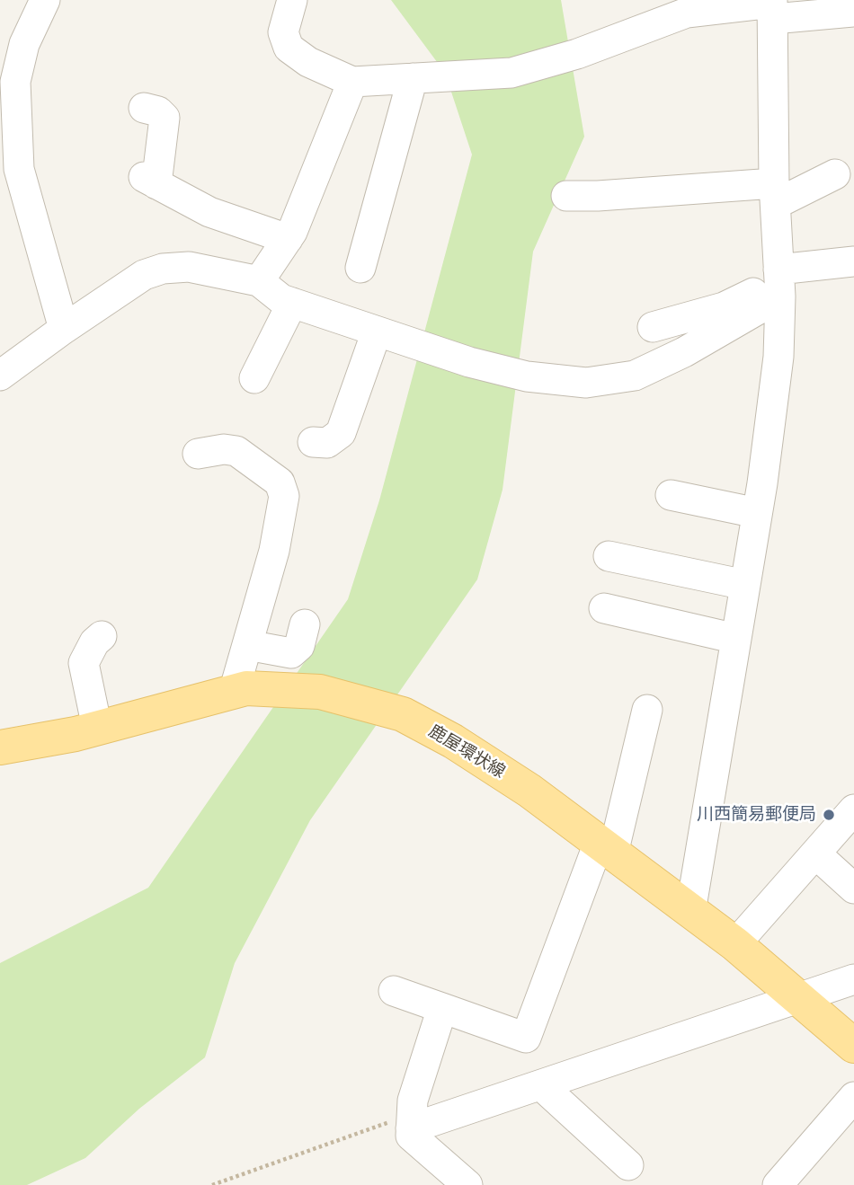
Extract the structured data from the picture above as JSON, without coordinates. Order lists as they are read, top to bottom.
{
  "streets": {
    "main road": ["鹿屋環状線"]
  },
  "places": ["川西簡易郵便局"]
}
